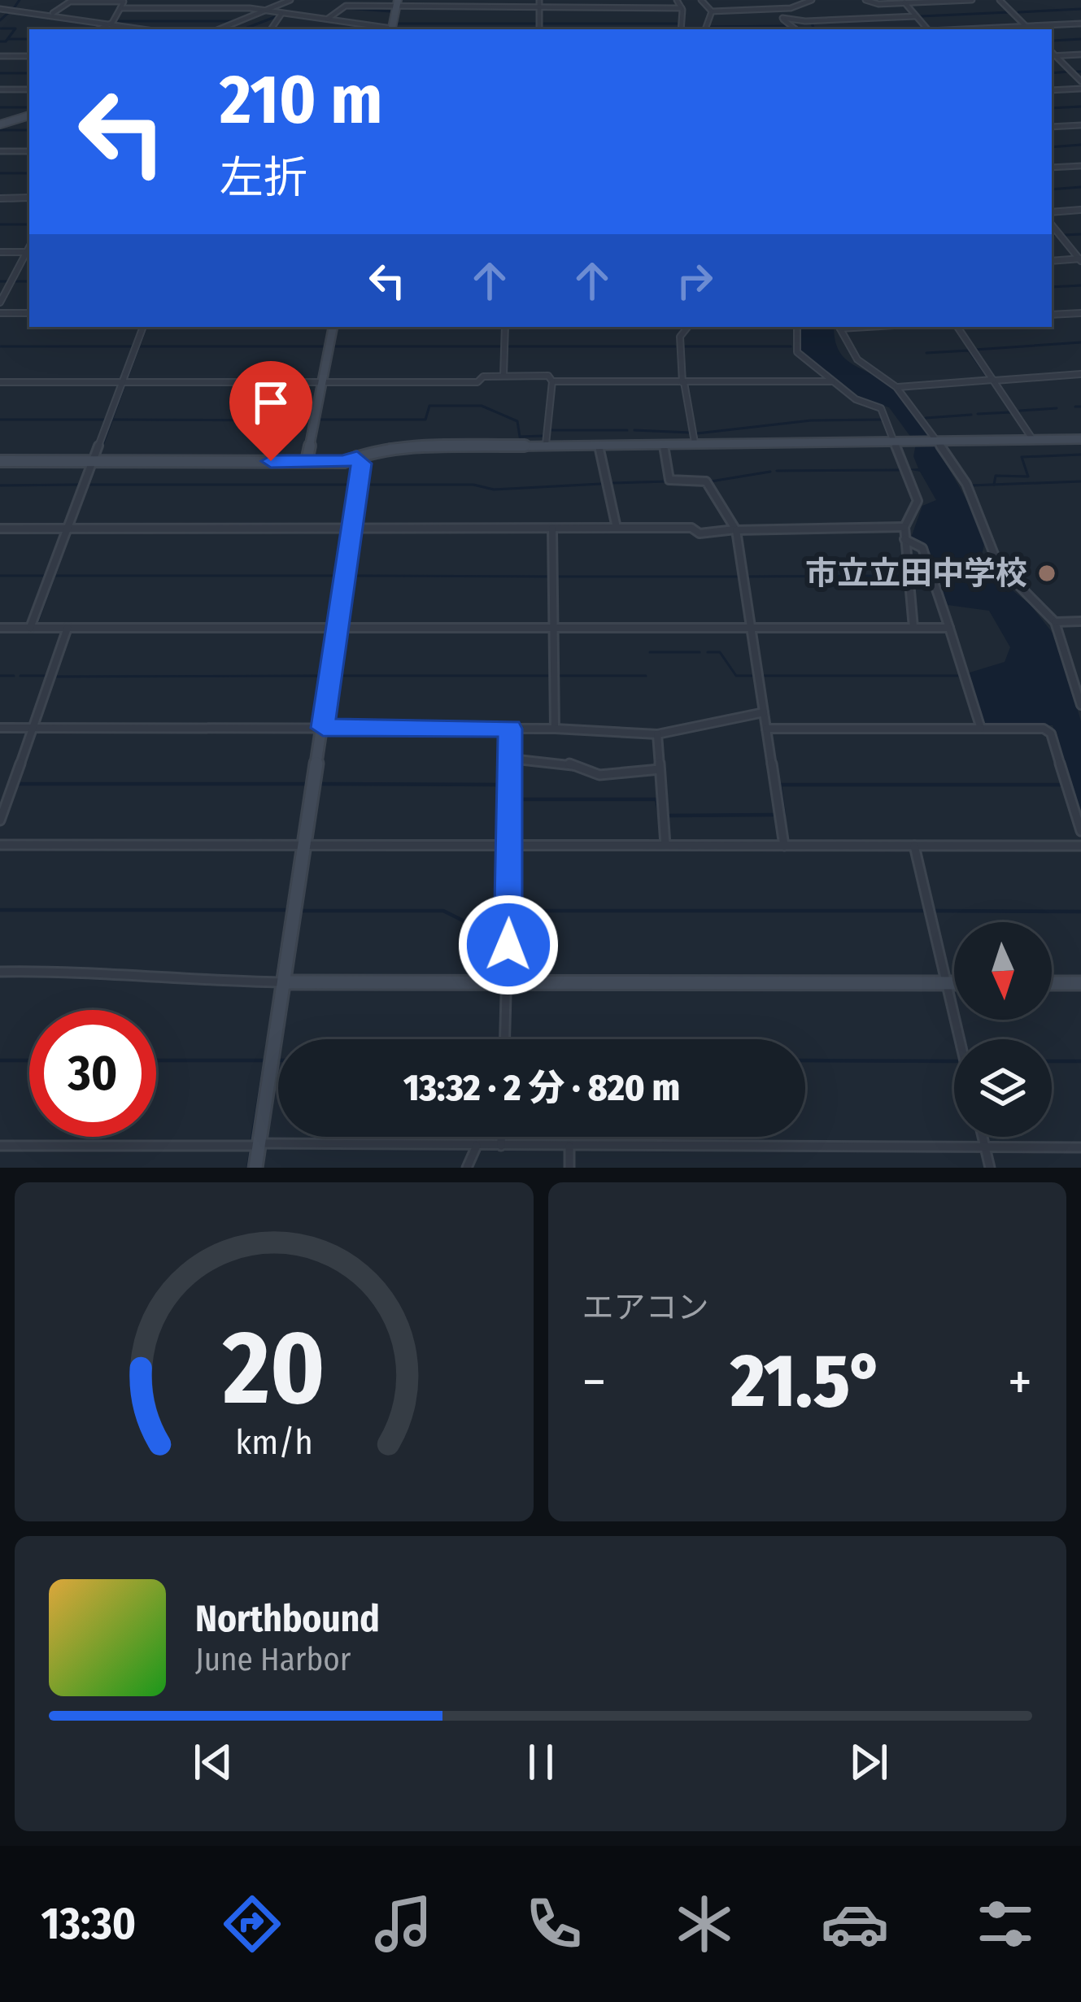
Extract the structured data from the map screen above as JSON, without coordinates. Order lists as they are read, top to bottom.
{
  "places": ["市立立田中学校"],
  "north": "bottom",
  "page": {
    "turn": ["210 m", "左折"],
    "limit": "30",
    "trip": "13:32 · 2 分 · 820 m",
    "tile": "エアコン",
    "heat": ["−", "21.5°", "+"],
    "song": ["Northbound", "June Harbor"],
    "tabs": "13:30",
    "gauge": ["20", "km/h"]
  }
}
